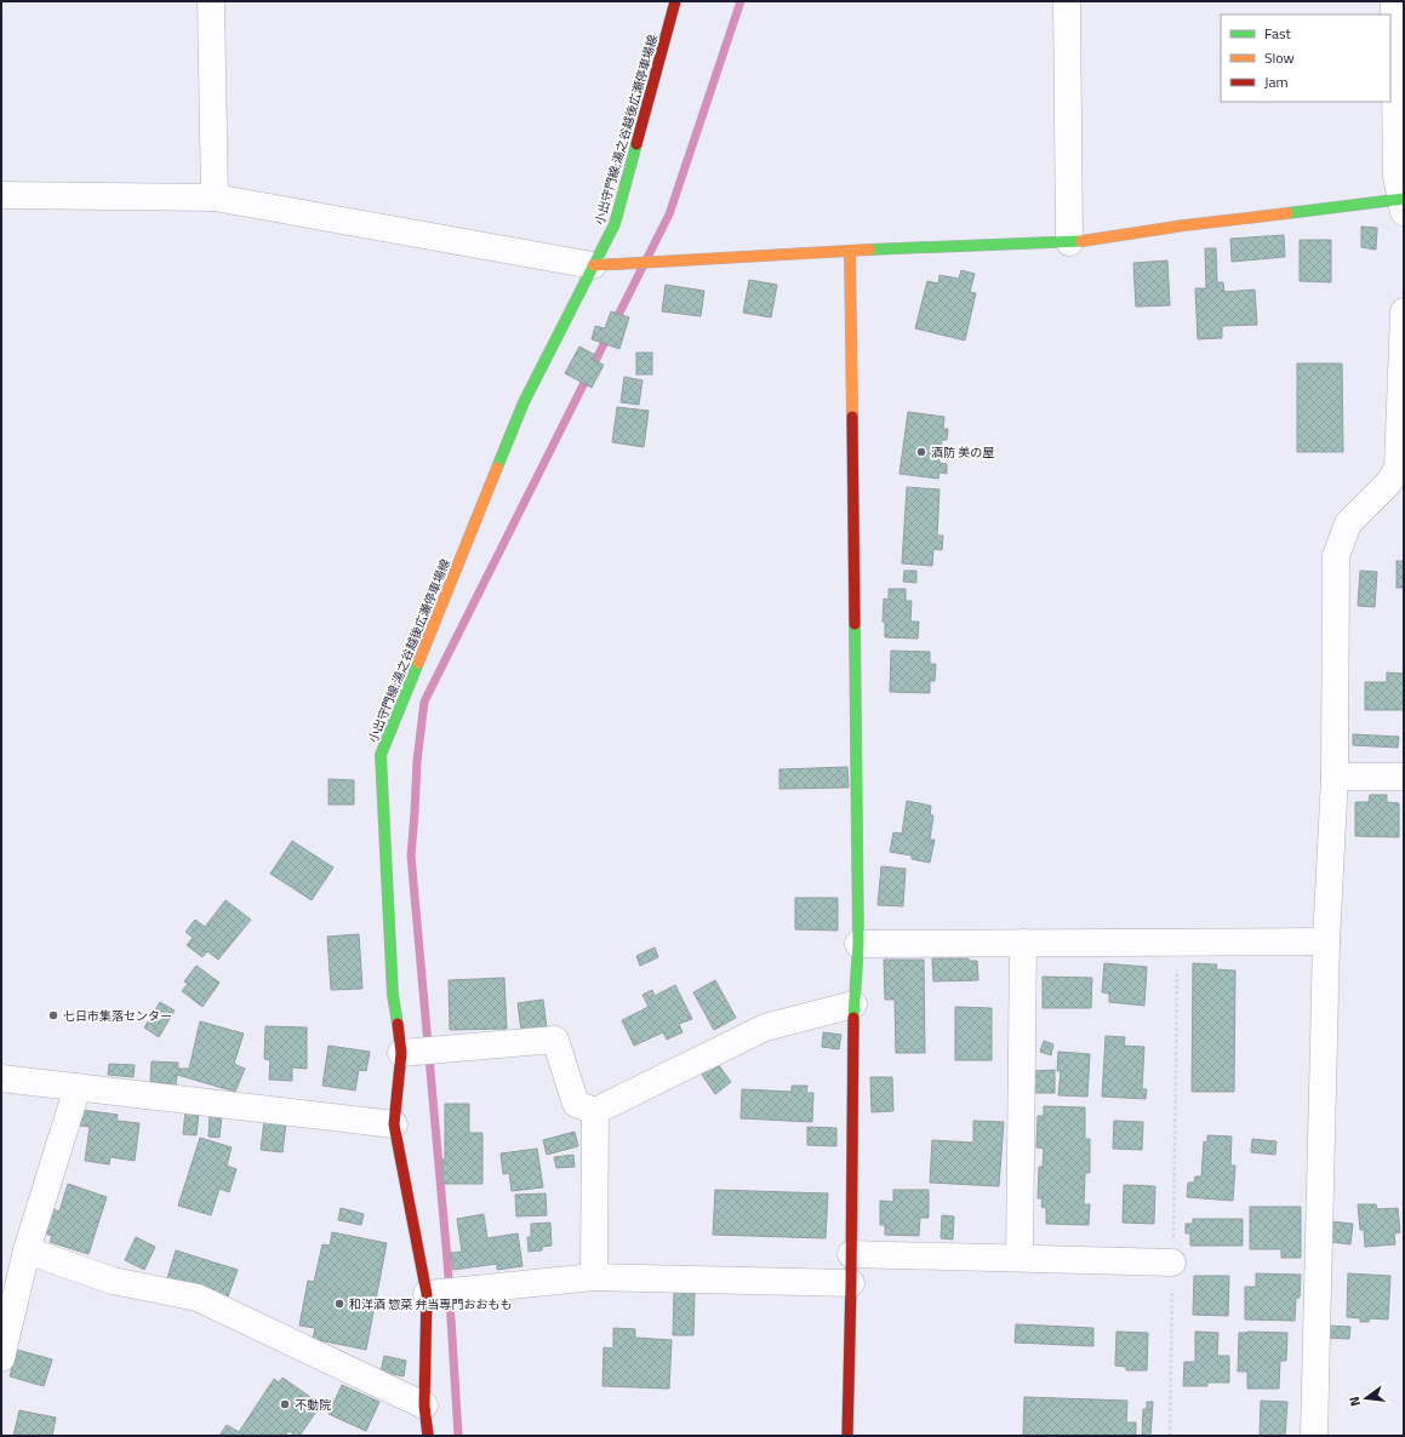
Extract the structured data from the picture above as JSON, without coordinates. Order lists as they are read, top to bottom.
{
  "streets": {
    "street": ["小出守門線;湯之谷越後広瀬停車場線"]
  },
  "places": [
    "酒防 美の屋",
    "七日市集落センター",
    "和洋酒 惣菜 弁当専門おおもも",
    "不動院"
  ],
  "legend": ["Fast", "Slow", "Jam"],
  "north": "left"
}
